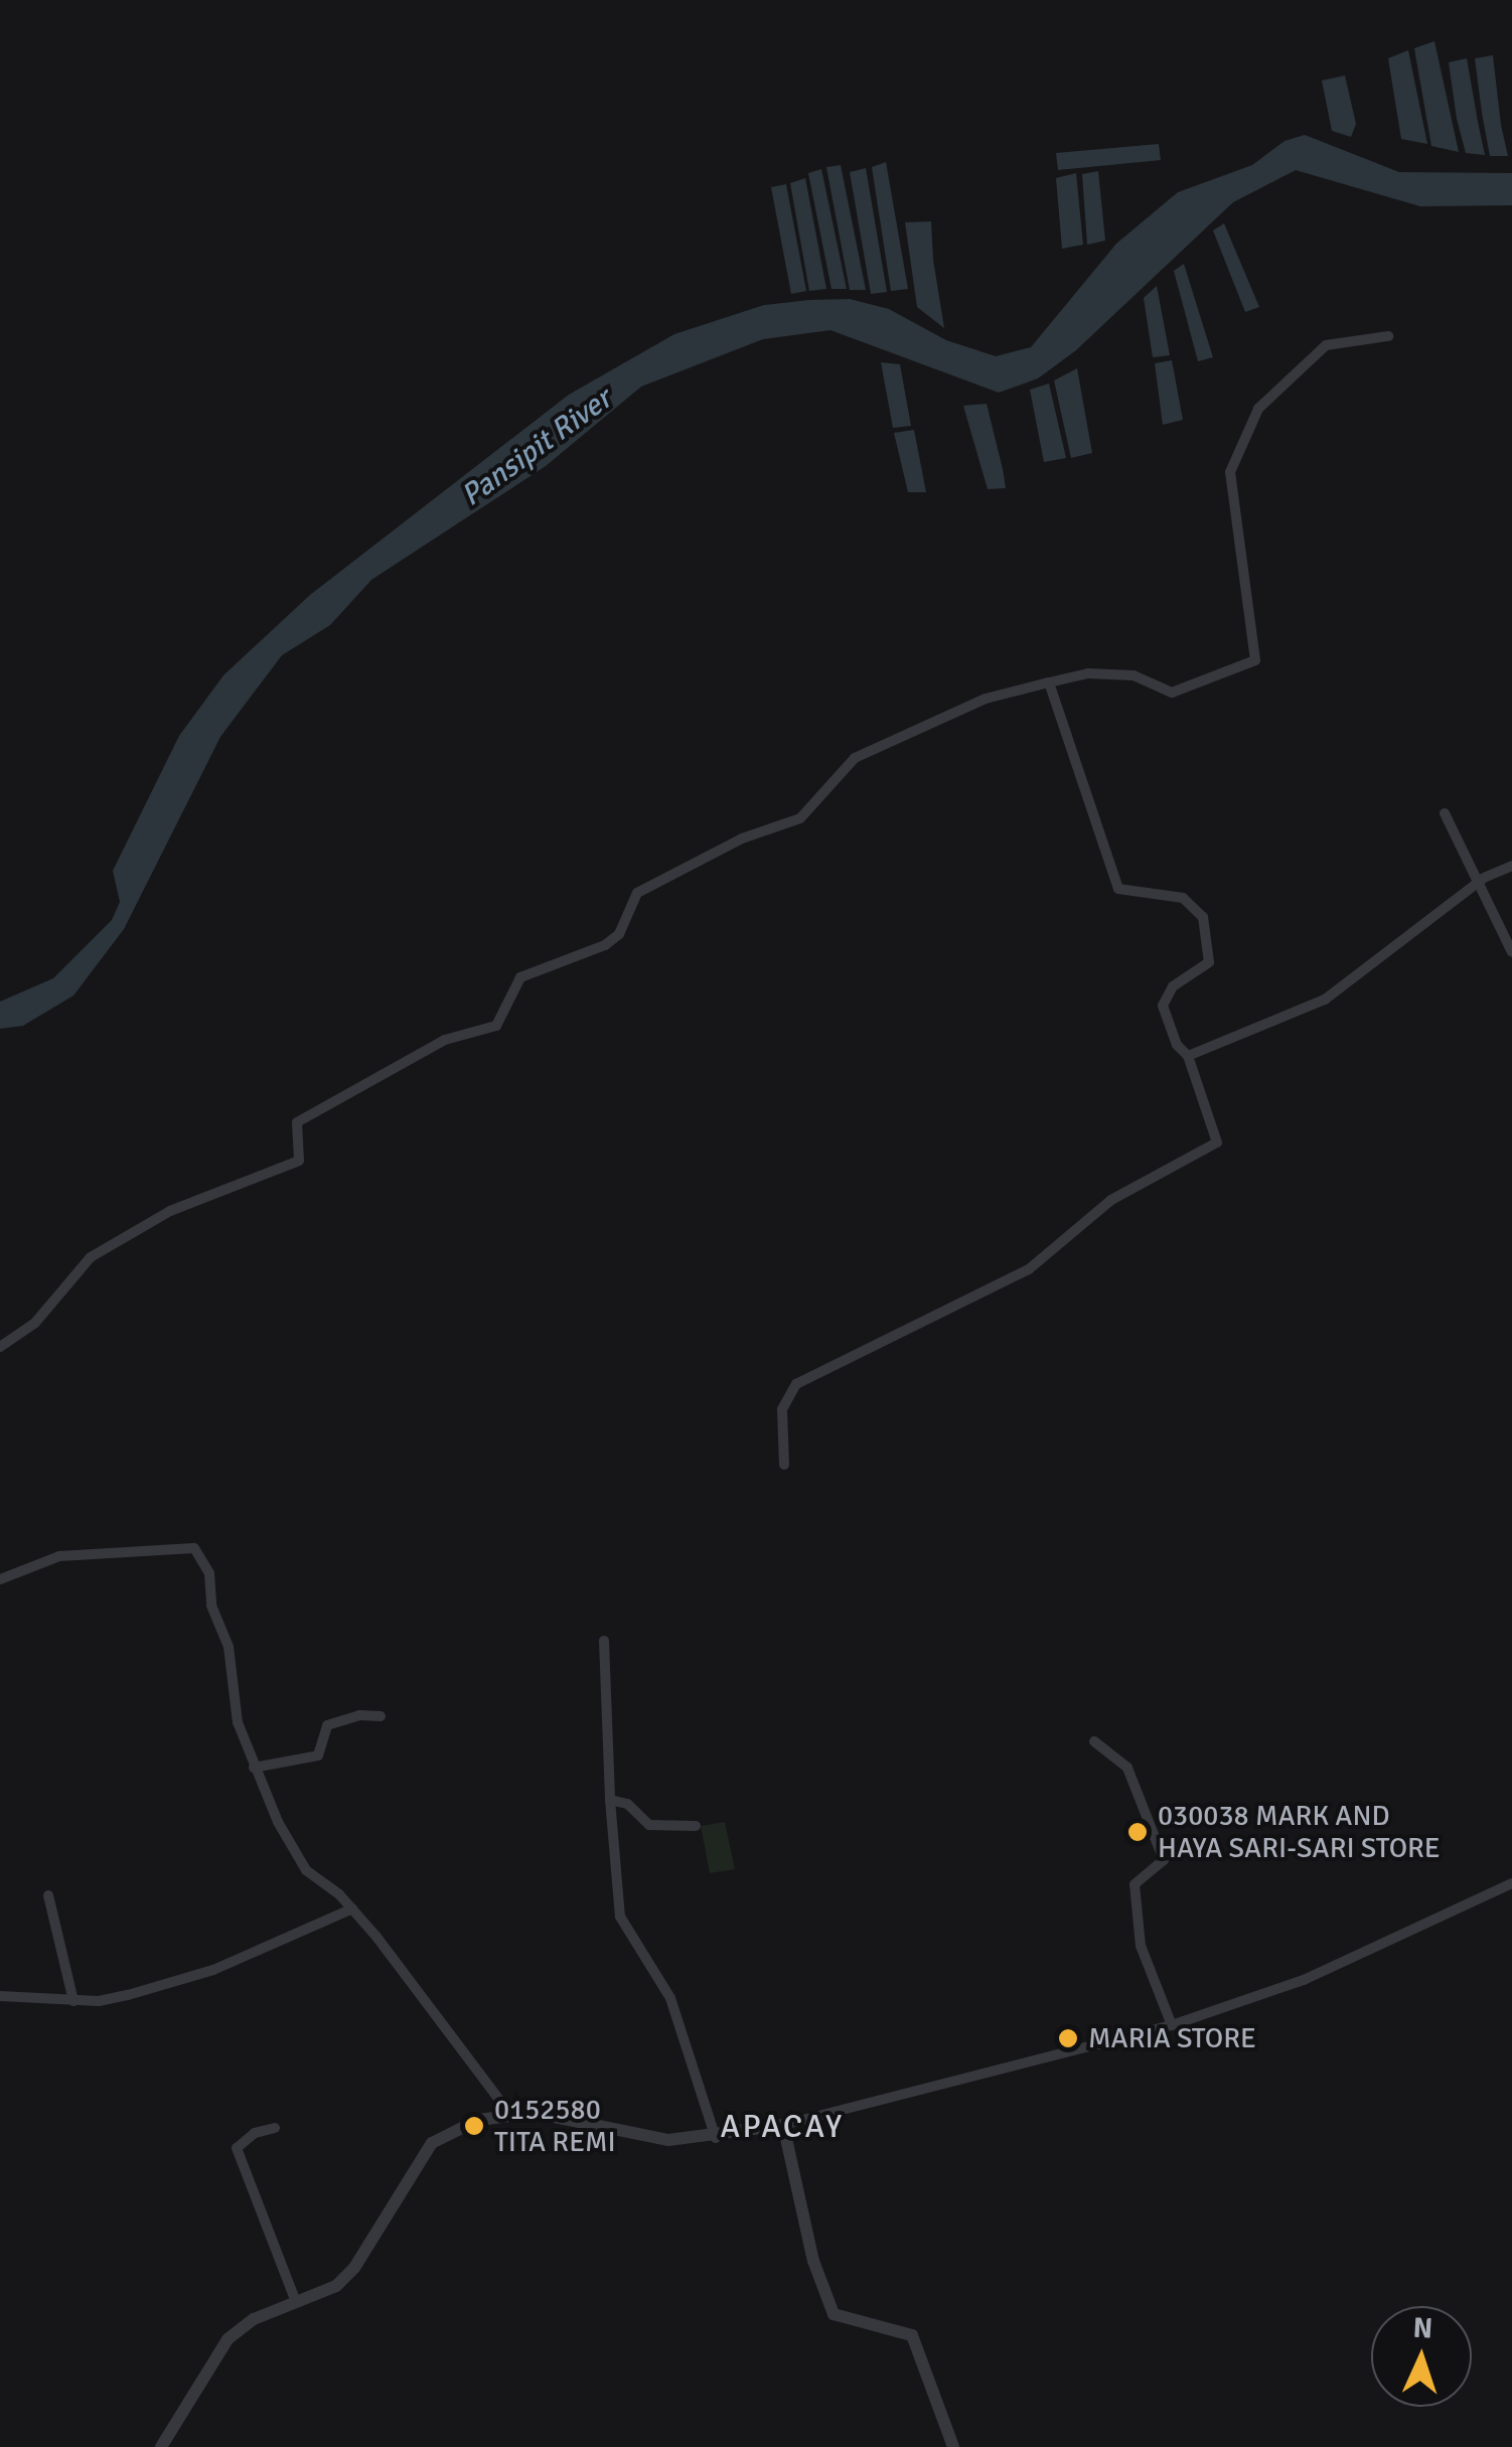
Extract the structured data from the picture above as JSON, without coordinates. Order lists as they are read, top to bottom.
{
  "districts": ["APACAY"],
  "water": ["Pansipit River"],
  "places": ["030038 MARK AND HAYA SARI-SARI STORE", "MARIA STORE", "0152580 TITA REMI"],
  "north": "top"
}
